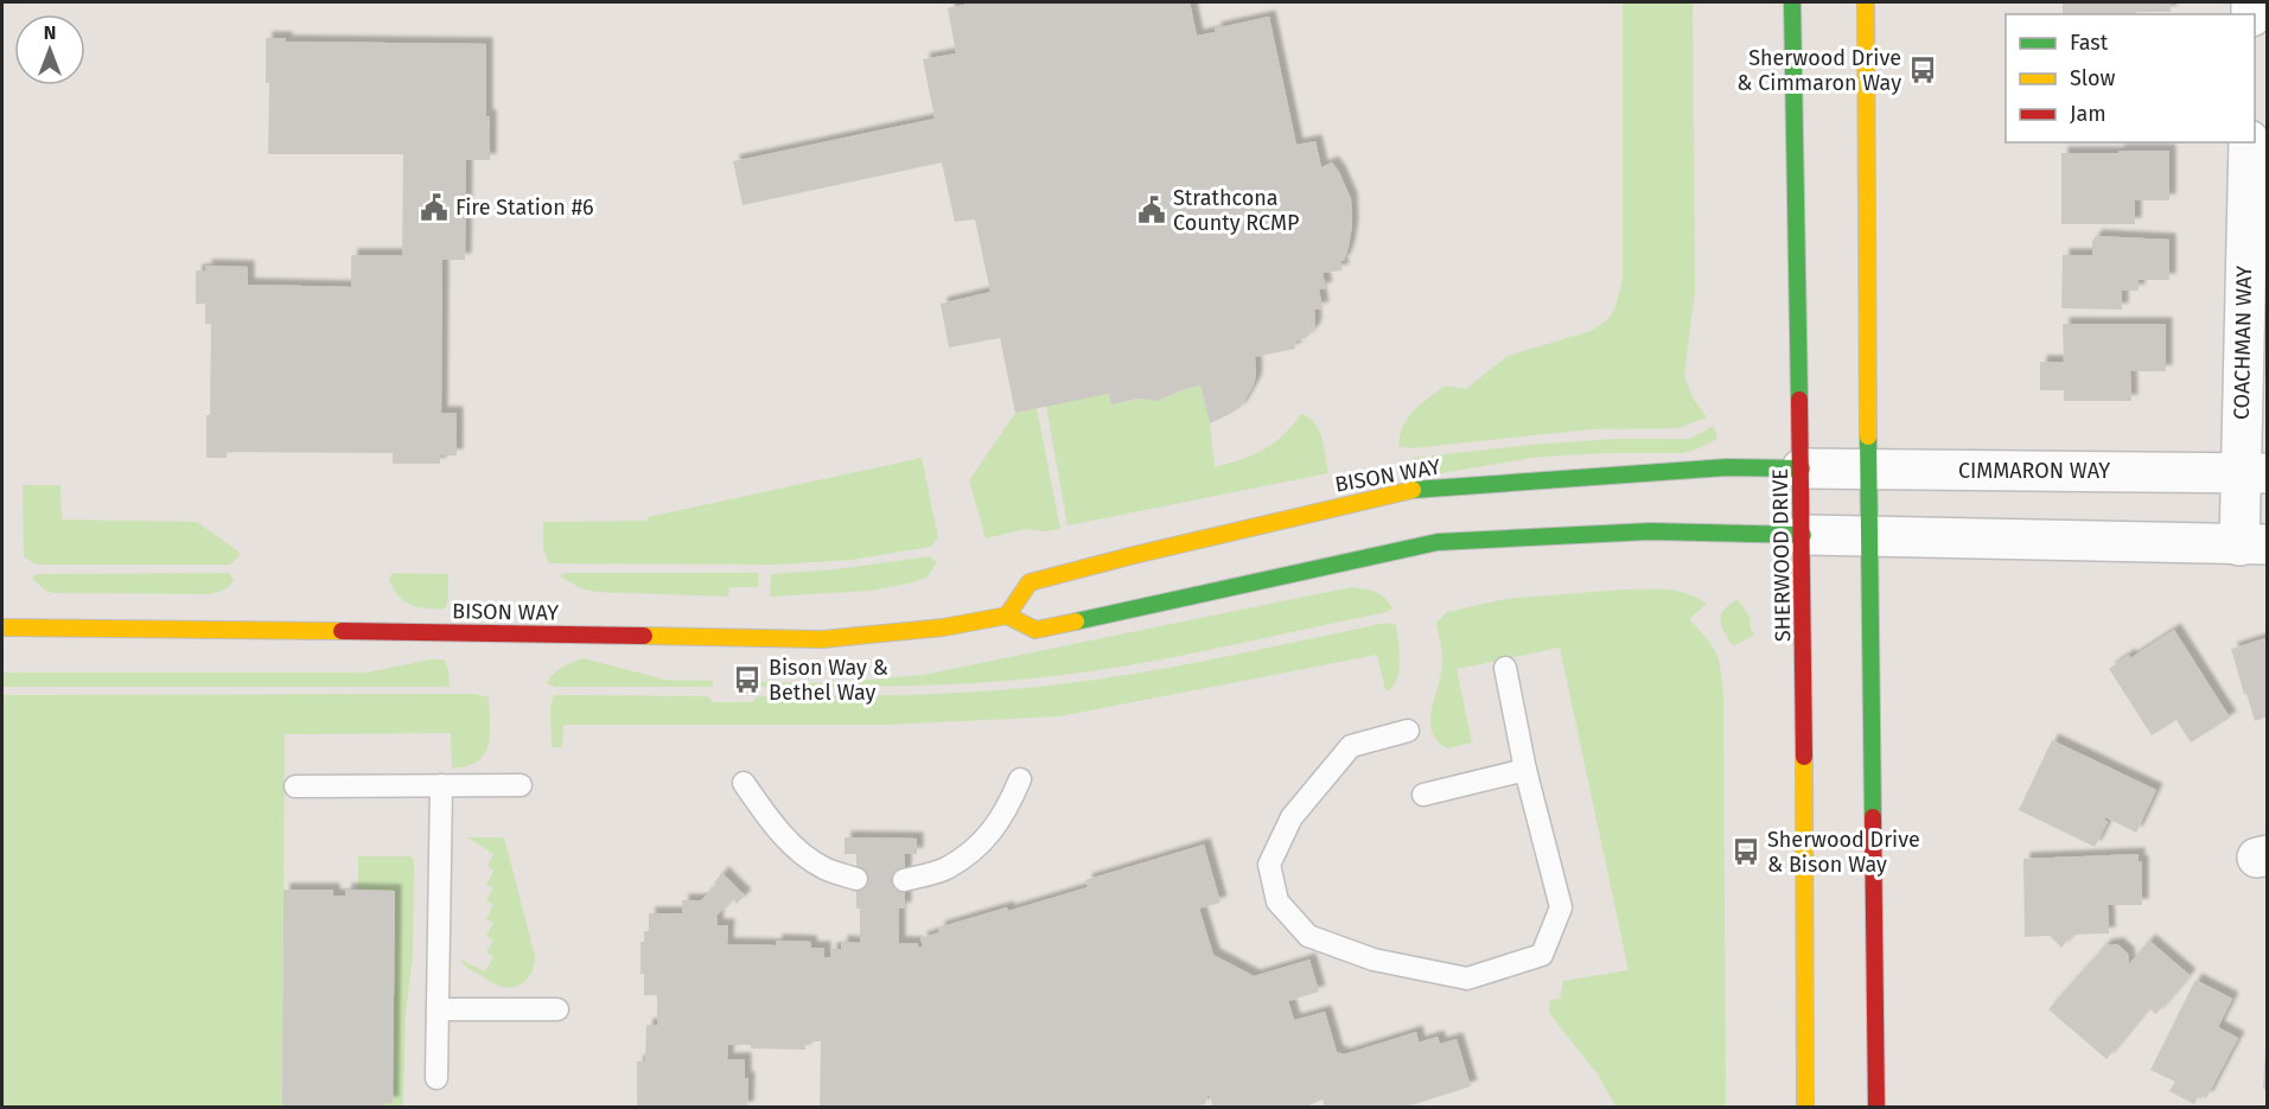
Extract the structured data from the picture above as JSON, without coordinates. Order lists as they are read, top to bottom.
{
  "streets": {
    "street": [
      "COACHMAN WAY",
      "CIMMARON WAY",
      "BISON WAY",
      "SHERWOOD DRIVE"
    ]
  },
  "crossings": [
    ["COACHMAN WAY", "CIMMARON WAY"],
    ["CIMMARON WAY", "BISON WAY"],
    ["CIMMARON WAY", "SHERWOOD DRIVE"],
    ["BISON WAY", "SHERWOOD DRIVE"]
  ],
  "places": {
    "bus stop": ["Sherwood Drive & Cimmaron Way", "Bison Way & Bethel Way", "Sherwood Drive & Bison Way"],
    "public building": ["Fire Station #6", "Strathcona County RCMP"]
  },
  "legend": ["Fast", "Slow", "Jam"],
  "north": "top"
}
